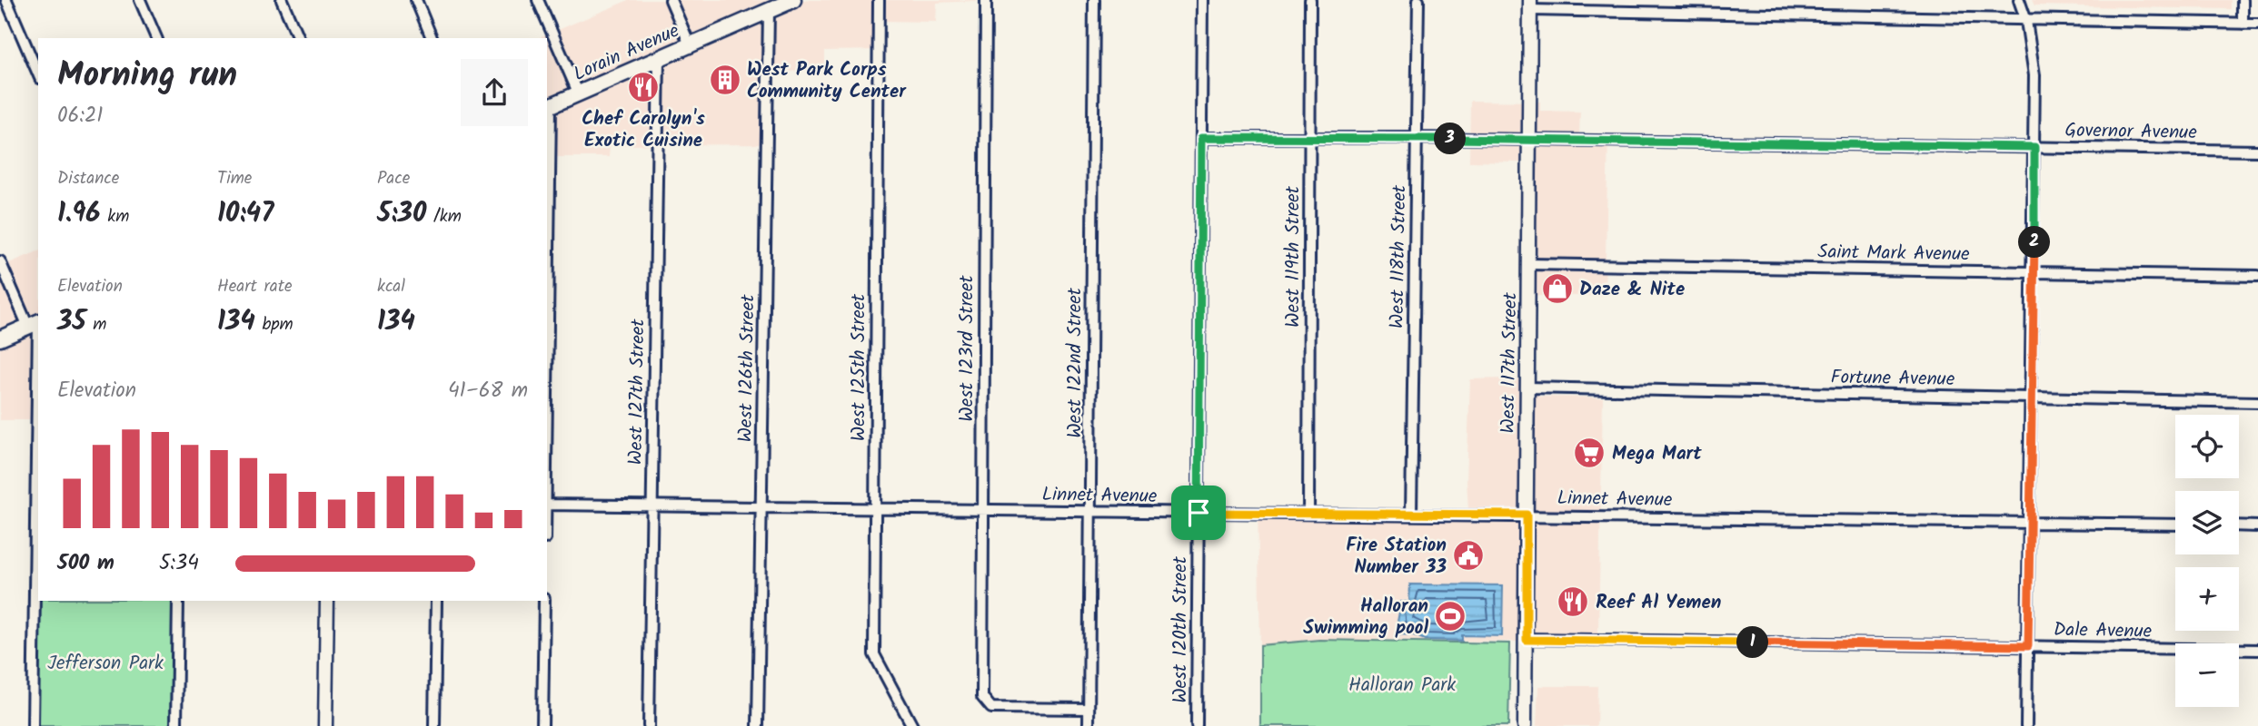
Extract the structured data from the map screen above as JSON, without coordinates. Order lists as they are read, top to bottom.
{
  "streets": {
    "main road": ["Lorain Avenue", "West 117th Street"],
    "street": [
      "Governor Avenue",
      "Saint Mark Avenue",
      "West 119th Street",
      "West 118th Street",
      "West 123rd Street",
      "West 122nd Street",
      "West 125th Street",
      "West 126th Street",
      "Fortune Avenue",
      "West 127th Street",
      "Linnet Avenue",
      "West 120th Street",
      "Dale Avenue"
    ]
  },
  "crossings": [
    ["Lorain Avenue", "West 126th Street"],
    ["Lorain Avenue", "West 127th Street"],
    ["Governor Avenue", "West 119th Street"],
    ["Governor Avenue", "West 118th Street"],
    ["Governor Avenue", "West 117th Street"],
    ["Governor Avenue", "West 120th Street"],
    ["Saint Mark Avenue", "West 117th Street"],
    ["West 119th Street", "Linnet Avenue"],
    ["West 118th Street", "Linnet Avenue"],
    ["West 123rd Street", "West 122nd Street"],
    ["West 123rd Street", "Linnet Avenue"],
    ["West 122nd Street", "Linnet Avenue"],
    ["West 117th Street", "Fortune Avenue"],
    ["West 117th Street", "Linnet Avenue"],
    ["West 117th Street", "Dale Avenue"],
    ["West 125th Street", "Linnet Avenue"],
    ["West 126th Street", "Linnet Avenue"],
    ["West 127th Street", "Linnet Avenue"],
    ["Linnet Avenue", "West 120th Street"]
  ],
  "parks": ["Jefferson Park", "Halloran Park"],
  "places": {
    "building": ["West Park Corps Community Center"],
    "restaurant": ["Chef Carolyn's Exotic Cuisine", "Reef Al Yemen"],
    "shop": ["Daze & Nite"],
    "supermarket": ["Mega Mart"],
    "public building": ["Fire Station Number 33"],
    "sports": ["Halloran Swimming pool"]
  },
  "page": {
    "heading": ["Morning run", "06:21"],
    "pins": ["3", "2", "1"],
    "stats": [
      ["Distance", "1.96 km"],
      ["Time", "10:47"],
      ["Pace", "5:30 /km"],
      ["Elevation", "35 m"],
      ["Heart rate", "134 bpm"],
      ["kcal", "134"]
    ],
    "chart": ["Elevation", "41–68 m"],
    "map_buttons": ["+", "−"],
    "list": [
      {
        "name": "500 m",
        "note": "5:34"
      }
    ]
  }
}
